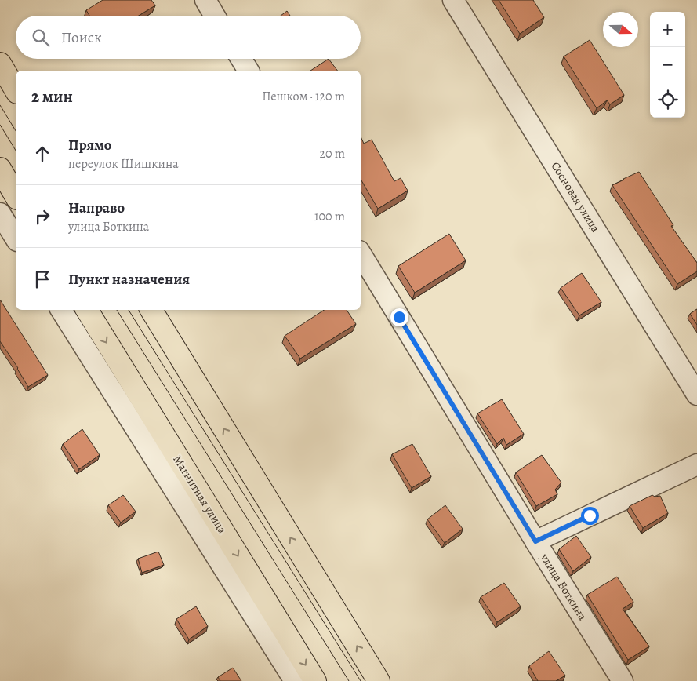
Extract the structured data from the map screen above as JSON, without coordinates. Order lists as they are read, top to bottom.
{
  "streets": {
    "main road": ["Магнитная улица"],
    "street": ["Сосновая улица", "улица Боткина"]
  },
  "north": "right",
  "page": {
    "map_buttons": ["+", "−"],
    "search": "Поиск",
    "heading": ["2 мин", "Пешком · 120 m"],
    "list": [
      ["Прямо", "переулок Шишкина", "20 m"],
      ["Направо", "улица Боткина", "100 m"],
      "Пункт назначения"
    ]
  }
}
